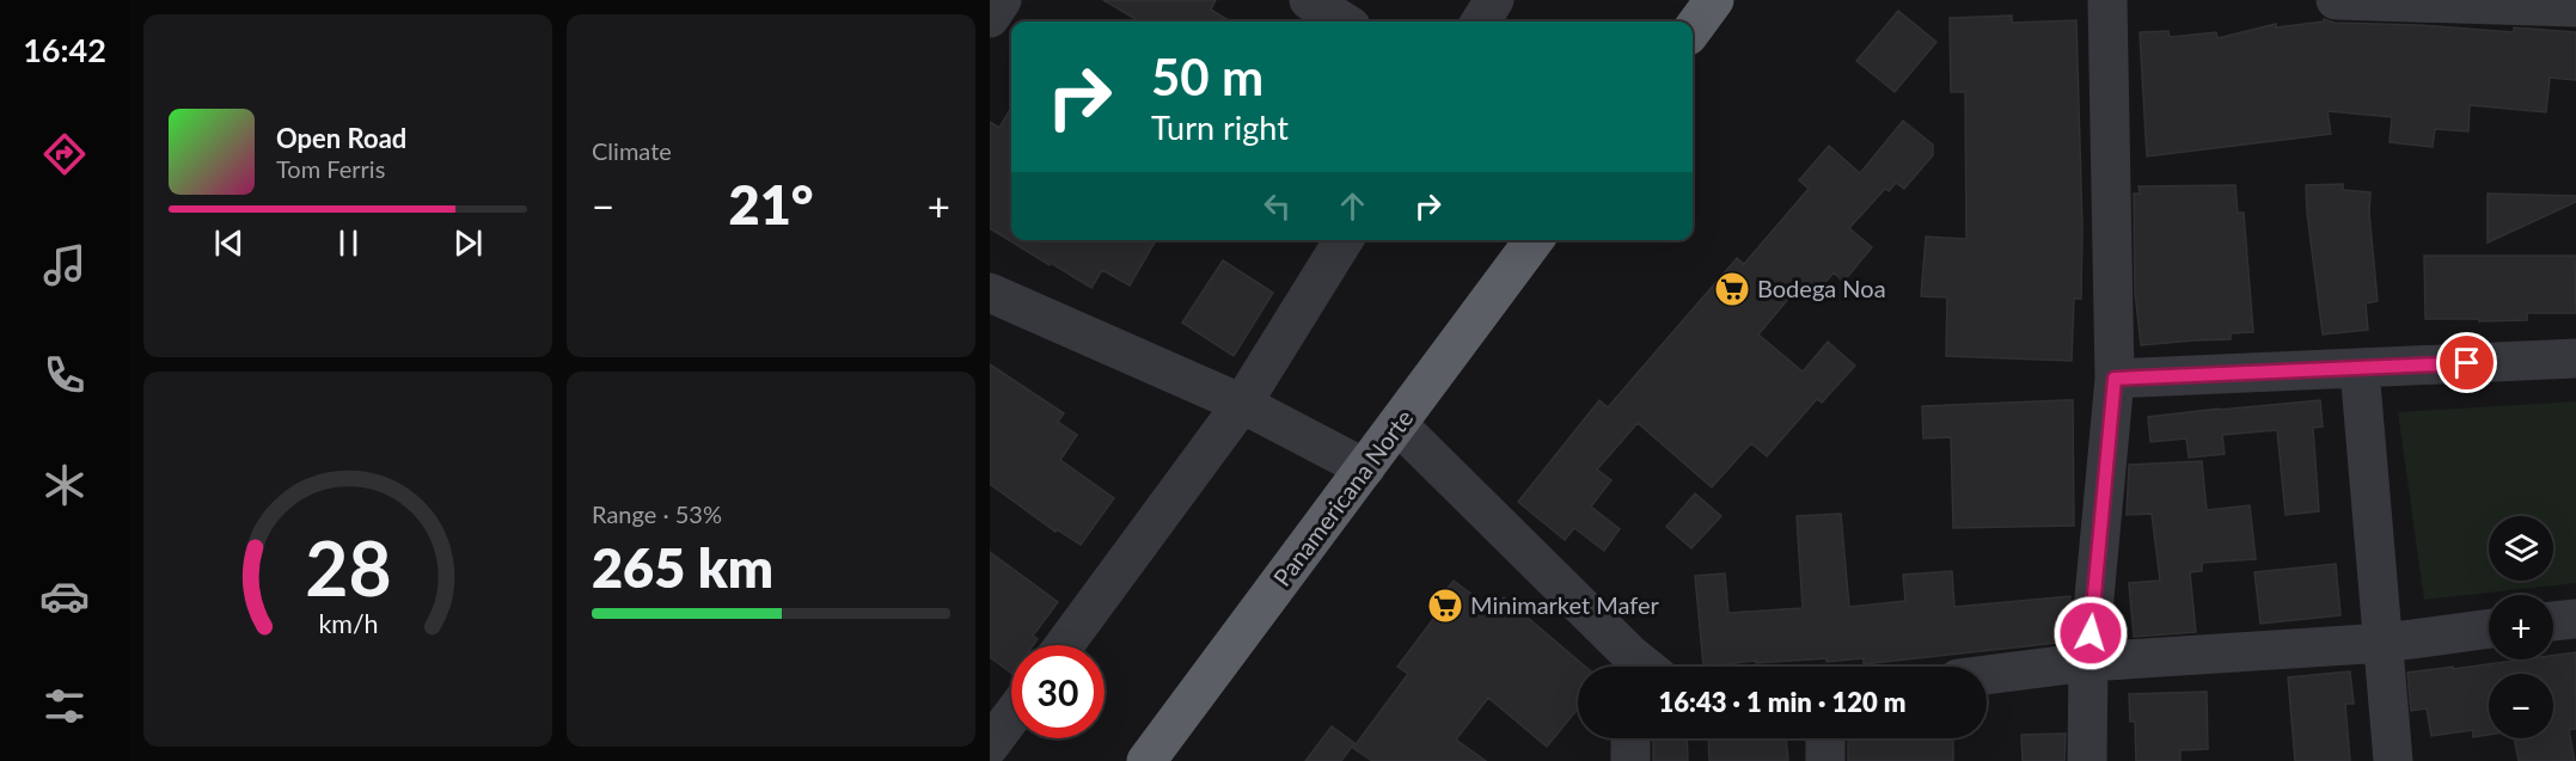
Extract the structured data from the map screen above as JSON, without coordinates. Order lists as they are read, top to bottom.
{
  "streets": {
    "highway": ["Panamericana Norte"]
  },
  "places": {
    "supermarket": ["Bodega Noa", "Minimarket Mafer"]
  },
  "page": {
    "tabs": "16:42",
    "tile": [
      "Climate",
      ["Range · 53%", "265 km"]
    ],
    "turn": ["50 m", "Turn right"],
    "song": ["Open Road", "Tom Ferris"],
    "heat": ["−", "21°", "+"],
    "map_buttons": ["+", "−"],
    "limit": "30",
    "trip": "16:43 · 1 min · 120 m",
    "gauge": ["28", "km/h"]
  }
}
